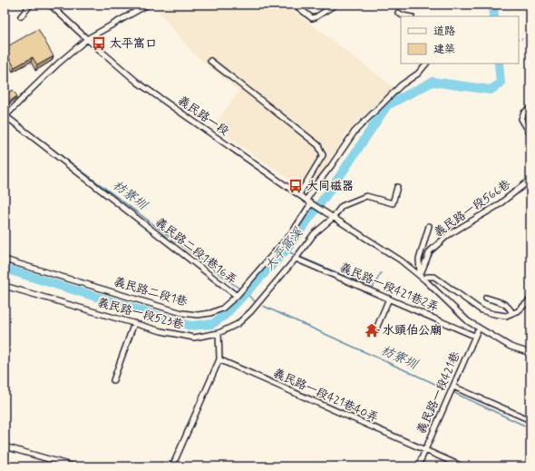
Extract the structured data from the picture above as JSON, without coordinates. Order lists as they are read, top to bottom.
{
  "streets": {
    "street": [
      "義民路一段",
      "義民路一段566巷",
      "義民路二段1巷16弄",
      "義民路一段421巷2弄",
      "義民路二段1巷",
      "義民路一段523巷",
      "義民路一段421巷",
      "義民路一段421巷40弄"
    ]
  },
  "crossings": [
    ["義民路一段", "義民路一段566巷"],
    ["義民路一段", "義民路二段1巷"],
    ["義民路一段", "義民路一段523巷"],
    ["義民路一段", "義民路一段421巷"],
    ["義民路二段1巷16弄", "義民路二段1巷"],
    ["義民路一段421巷2弄", "義民路一段523巷"],
    ["義民路一段421巷2弄", "義民路一段421巷"],
    ["義民路一段421巷", "義民路一段421巷40弄"]
  ],
  "water": ["枋寮圳", "大平窩溪"],
  "places": {
    "bus stop": ["太平窩口", "大同磁器"],
    "temple": ["水頭伯公廟"]
  },
  "legend": ["道路", "建築"]
}
